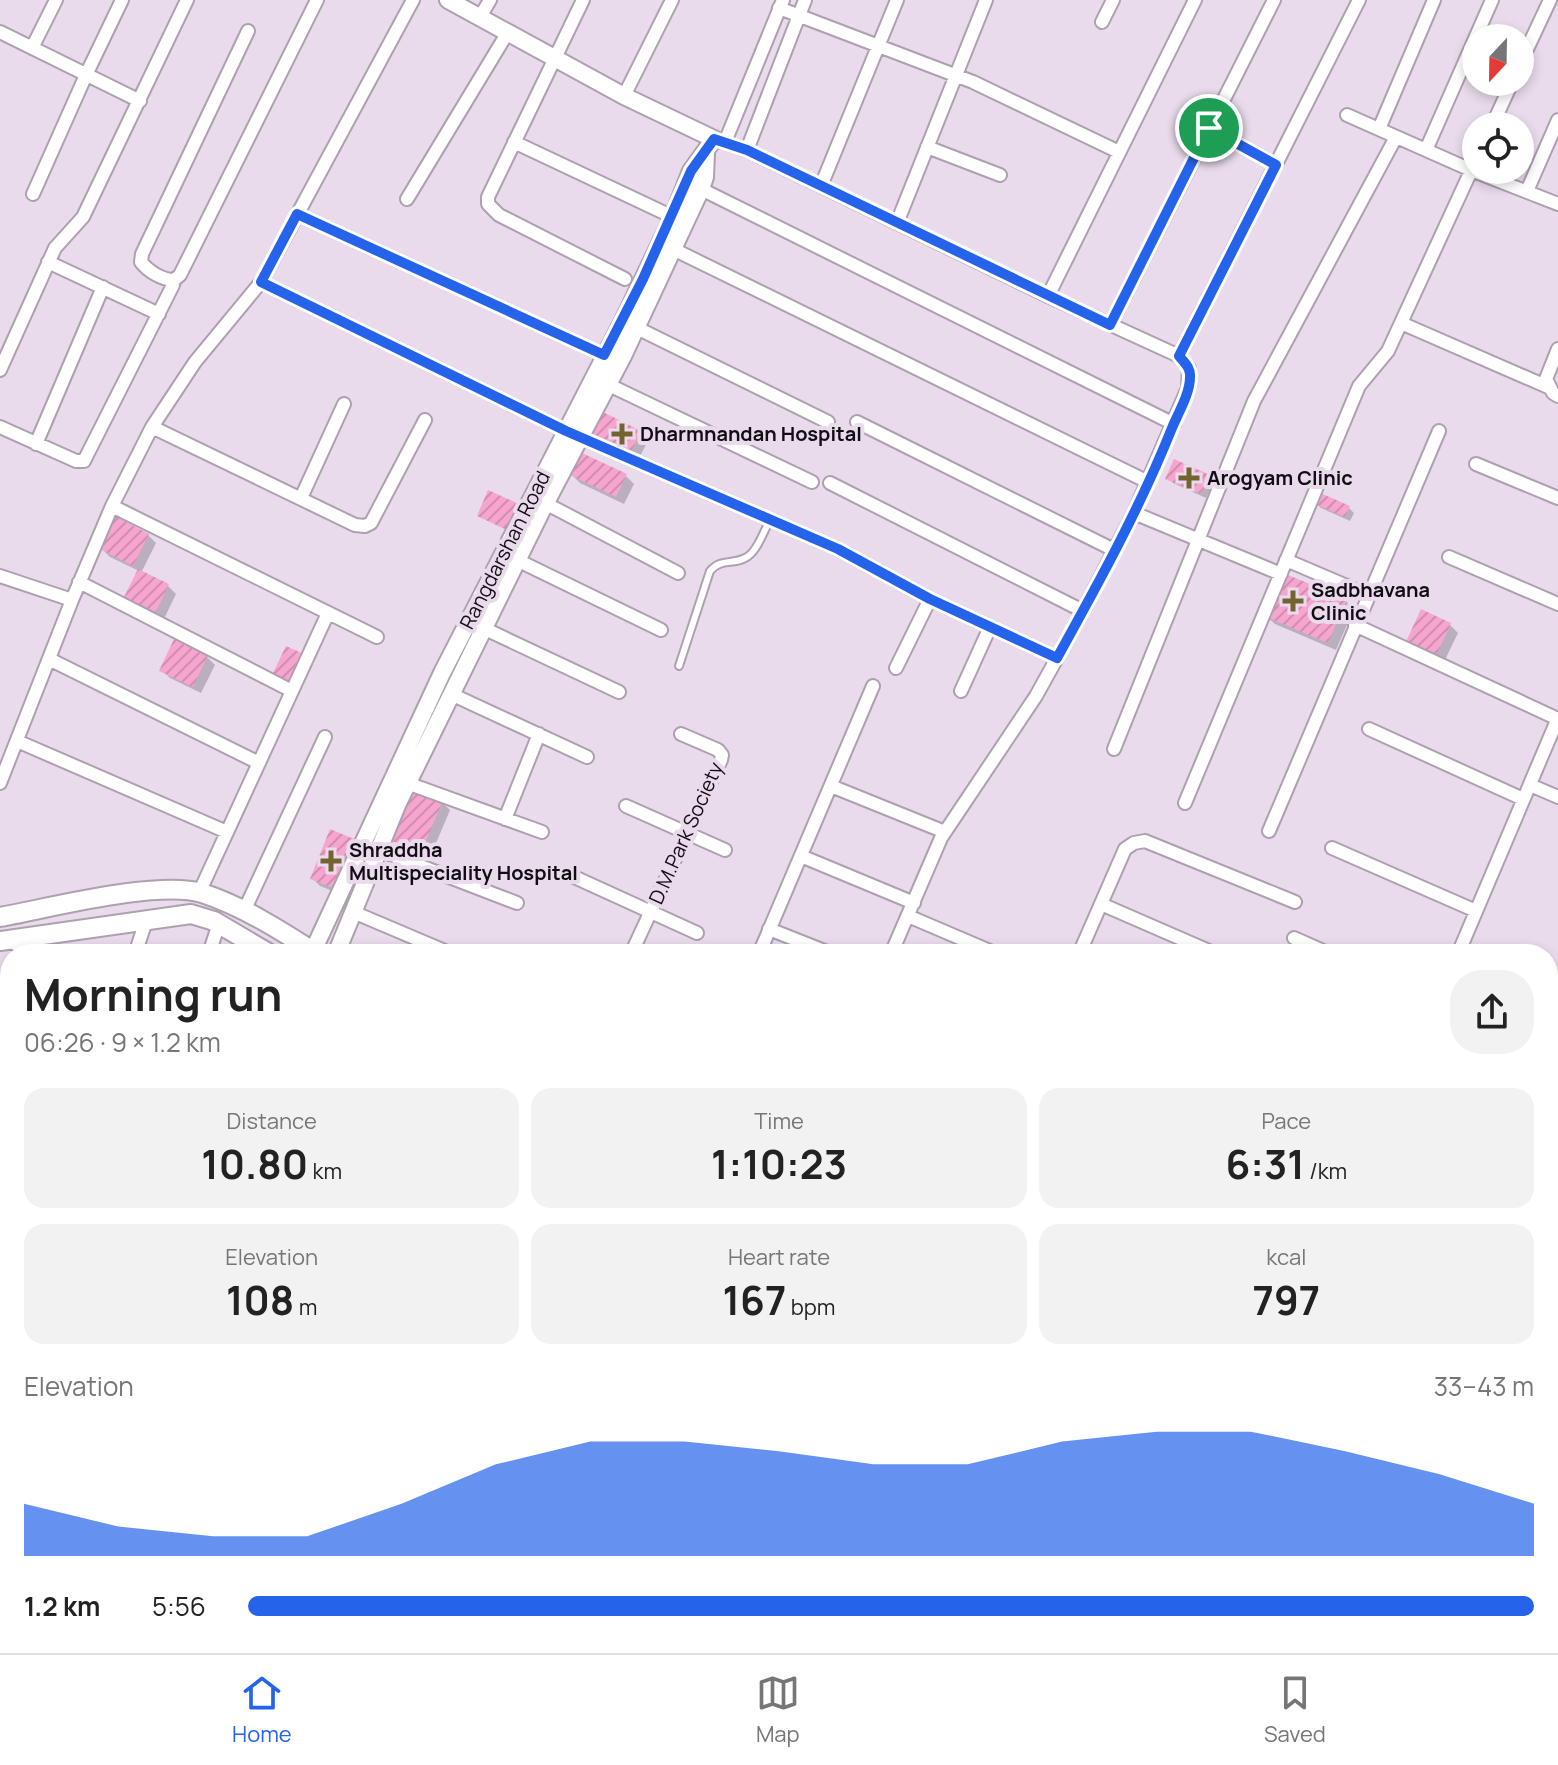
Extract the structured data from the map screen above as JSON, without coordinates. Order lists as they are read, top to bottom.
{
  "streets": {
    "street": ["Rangdarshan Road", "D.M.Park Society"]
  },
  "places": {
    "health": [
      "Dharmnandan Hospital",
      "Arogyam Clinic",
      "Sadbhavana Clinic",
      "Shraddha Multispeciality Hospital"
    ]
  },
  "north": "bottom",
  "page": {
    "heading": ["Morning run", "06:26 · 9 × 1.2 km"],
    "stats": [
      ["Distance", "10.80 km"],
      ["Time", "1:10:23"],
      ["Pace", "6:31 /km"],
      ["Elevation", "108 m"],
      ["Heart rate", "167 bpm"],
      ["kcal", "797"]
    ],
    "chart": ["Elevation", "33–43 m"],
    "list": [
      {
        "name": "1.2 km",
        "note": "5:56"
      }
    ],
    "tabs": ["Home", "Map", "Saved"]
  }
}
